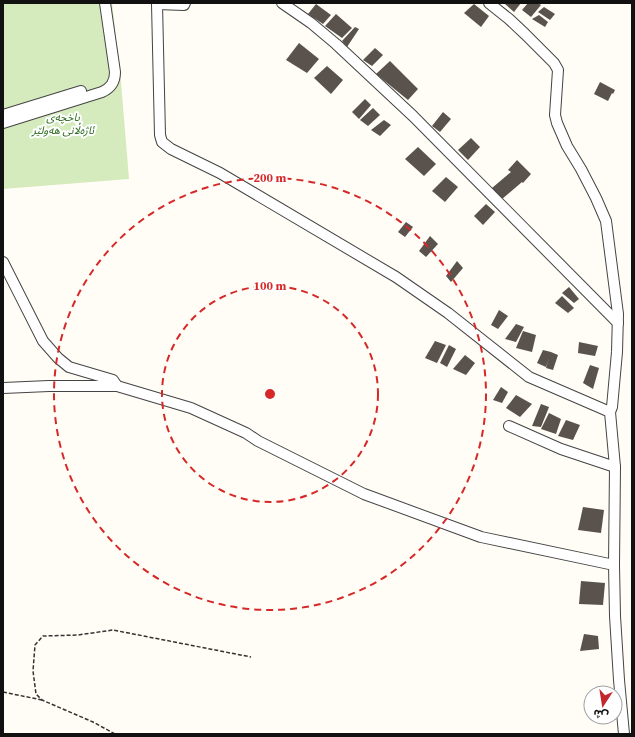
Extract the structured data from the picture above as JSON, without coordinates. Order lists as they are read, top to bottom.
{
  "parks": ["باخچەی ئاژەڵانی هەولێر"],
  "north": "bottom",
  "rings": ["200 m", "100 m"]
}
